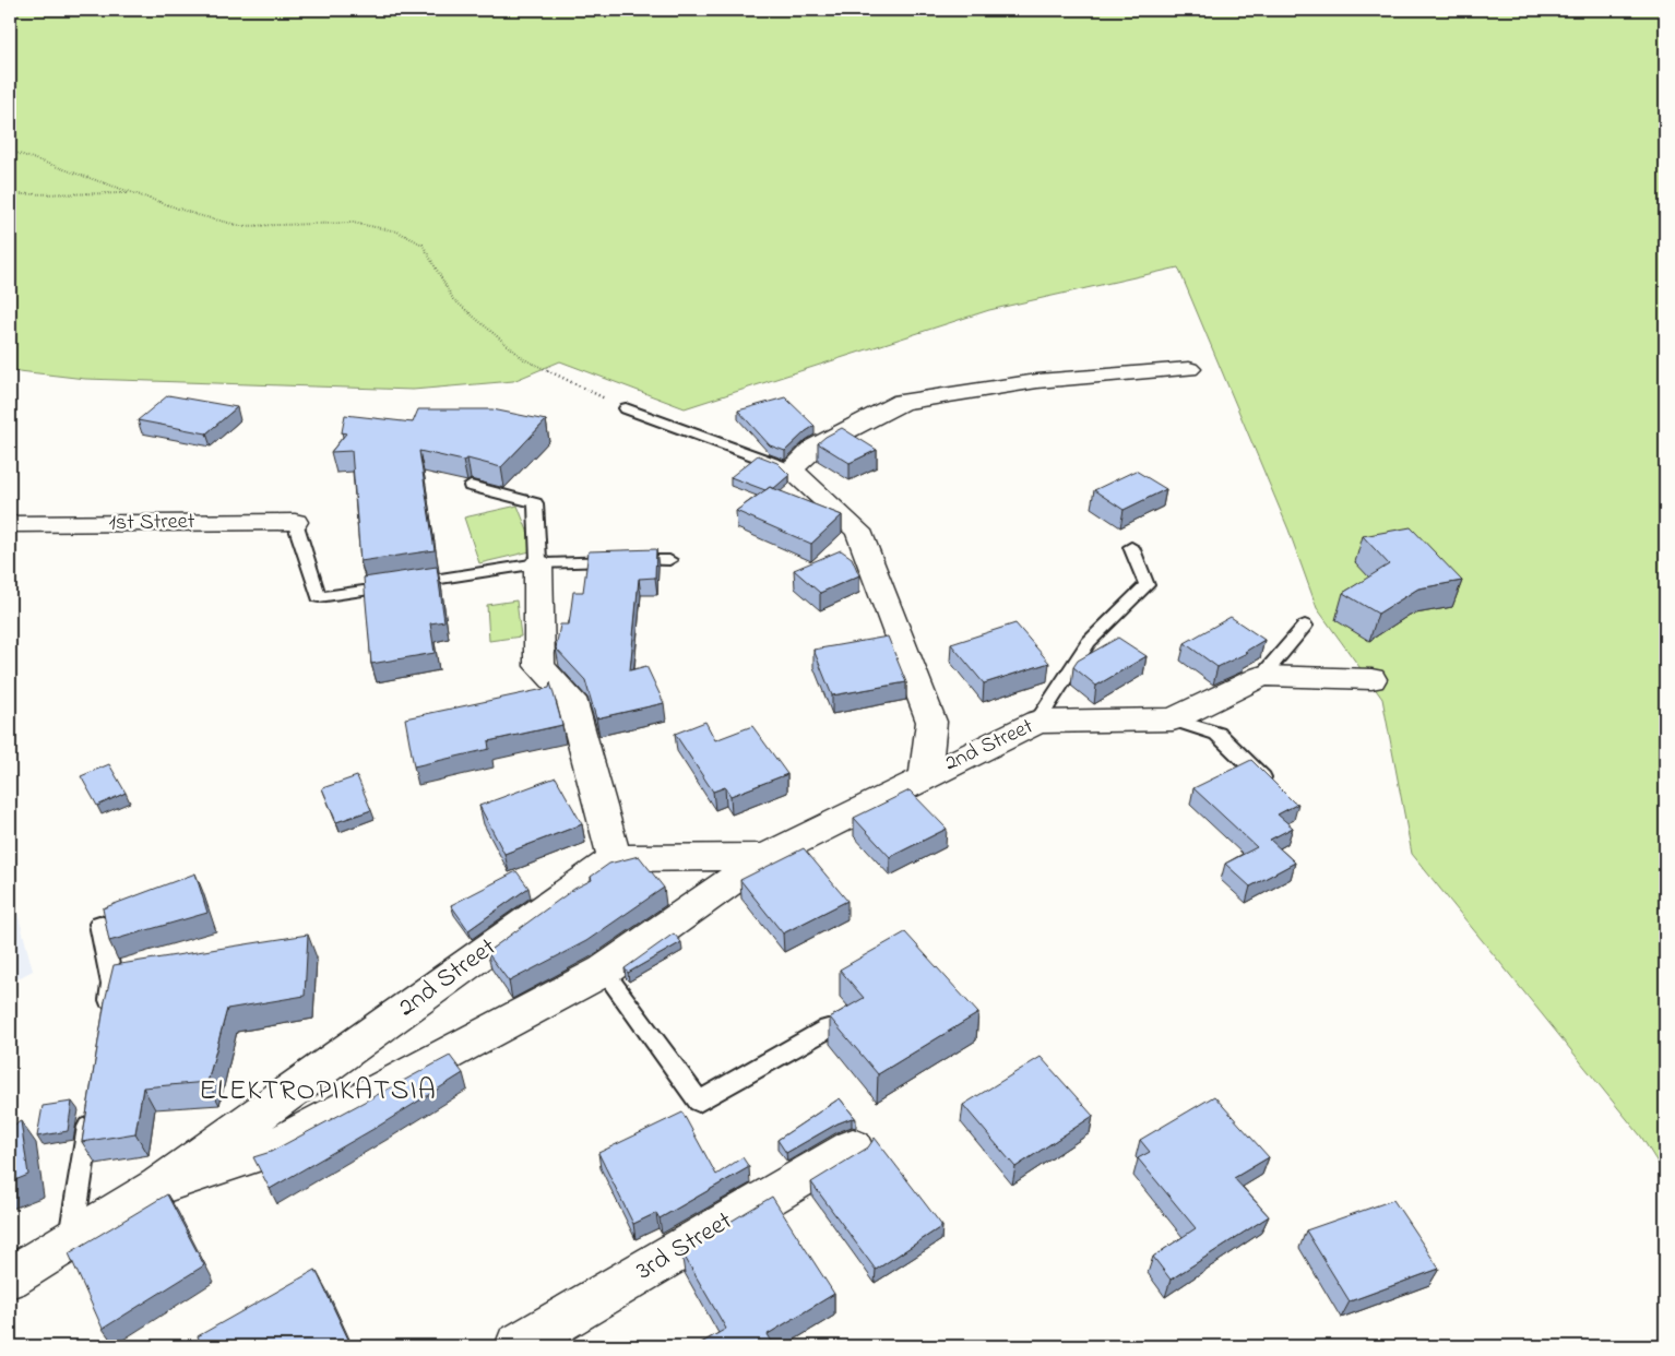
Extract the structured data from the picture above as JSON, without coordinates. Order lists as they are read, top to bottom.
{
  "streets": {
    "street": ["1st Street", "2nd Street", "3rd Street"]
  },
  "districts": ["ELEKTROPIKATSIA"]
}
